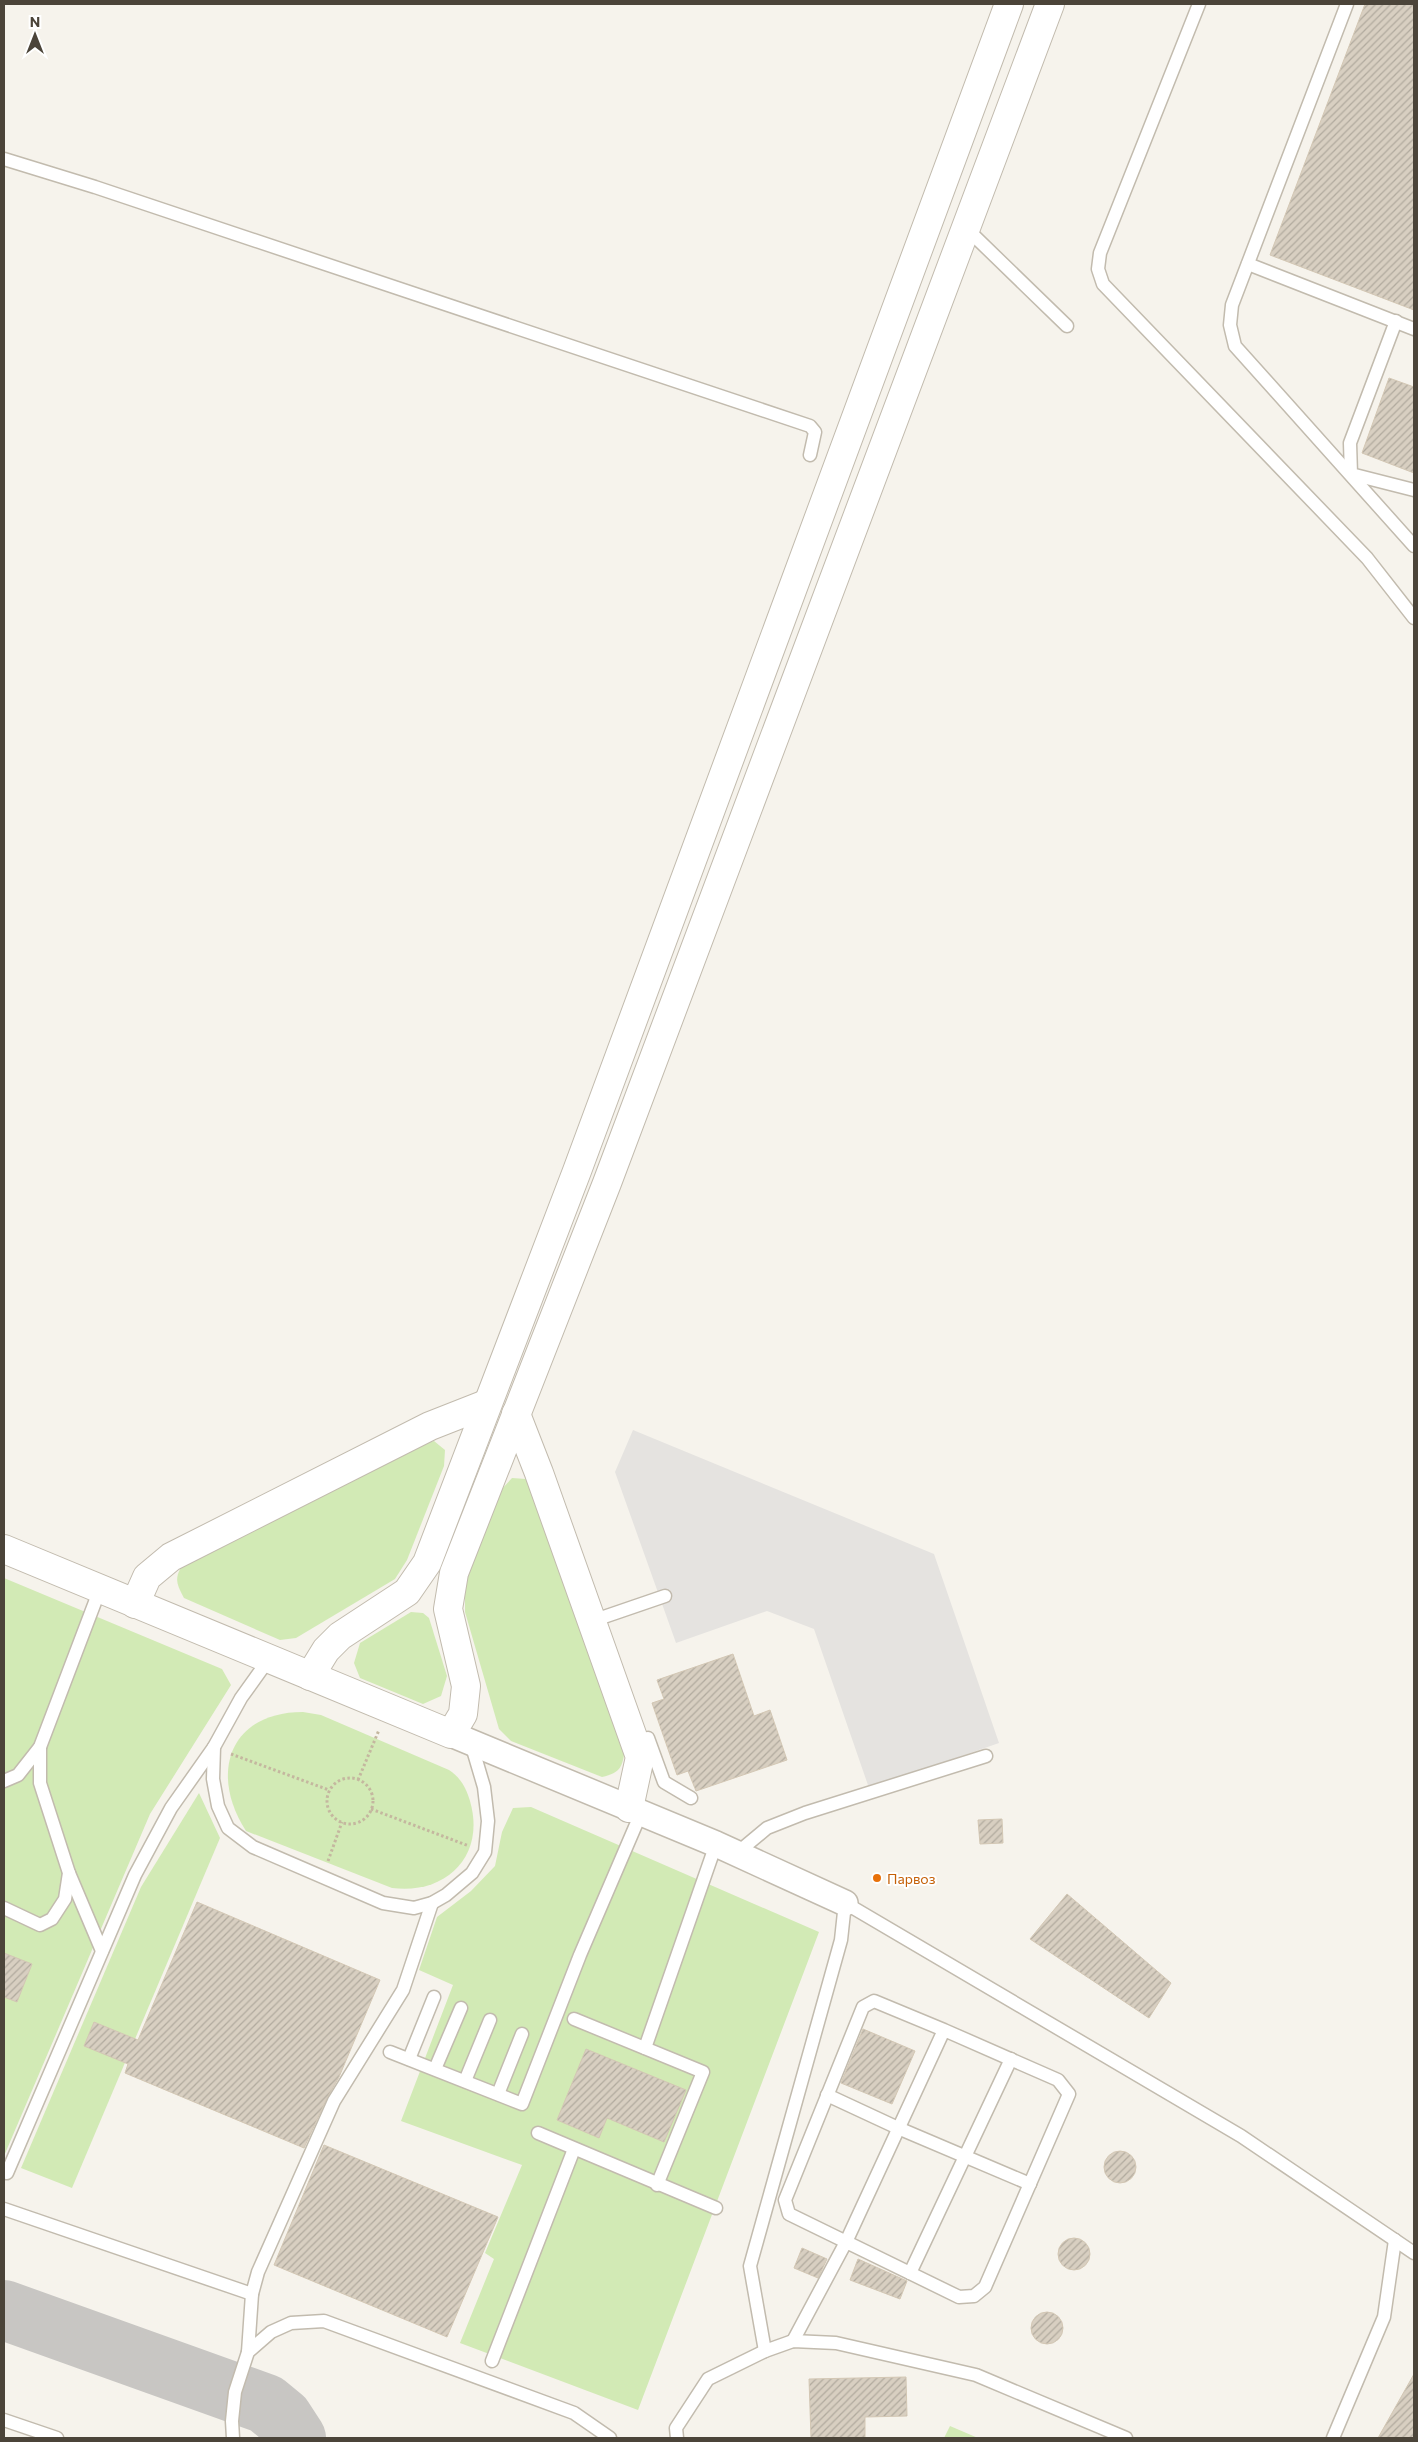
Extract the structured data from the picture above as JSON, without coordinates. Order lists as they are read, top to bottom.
{
  "places": ["Парвоз"],
  "north": "top"
}
